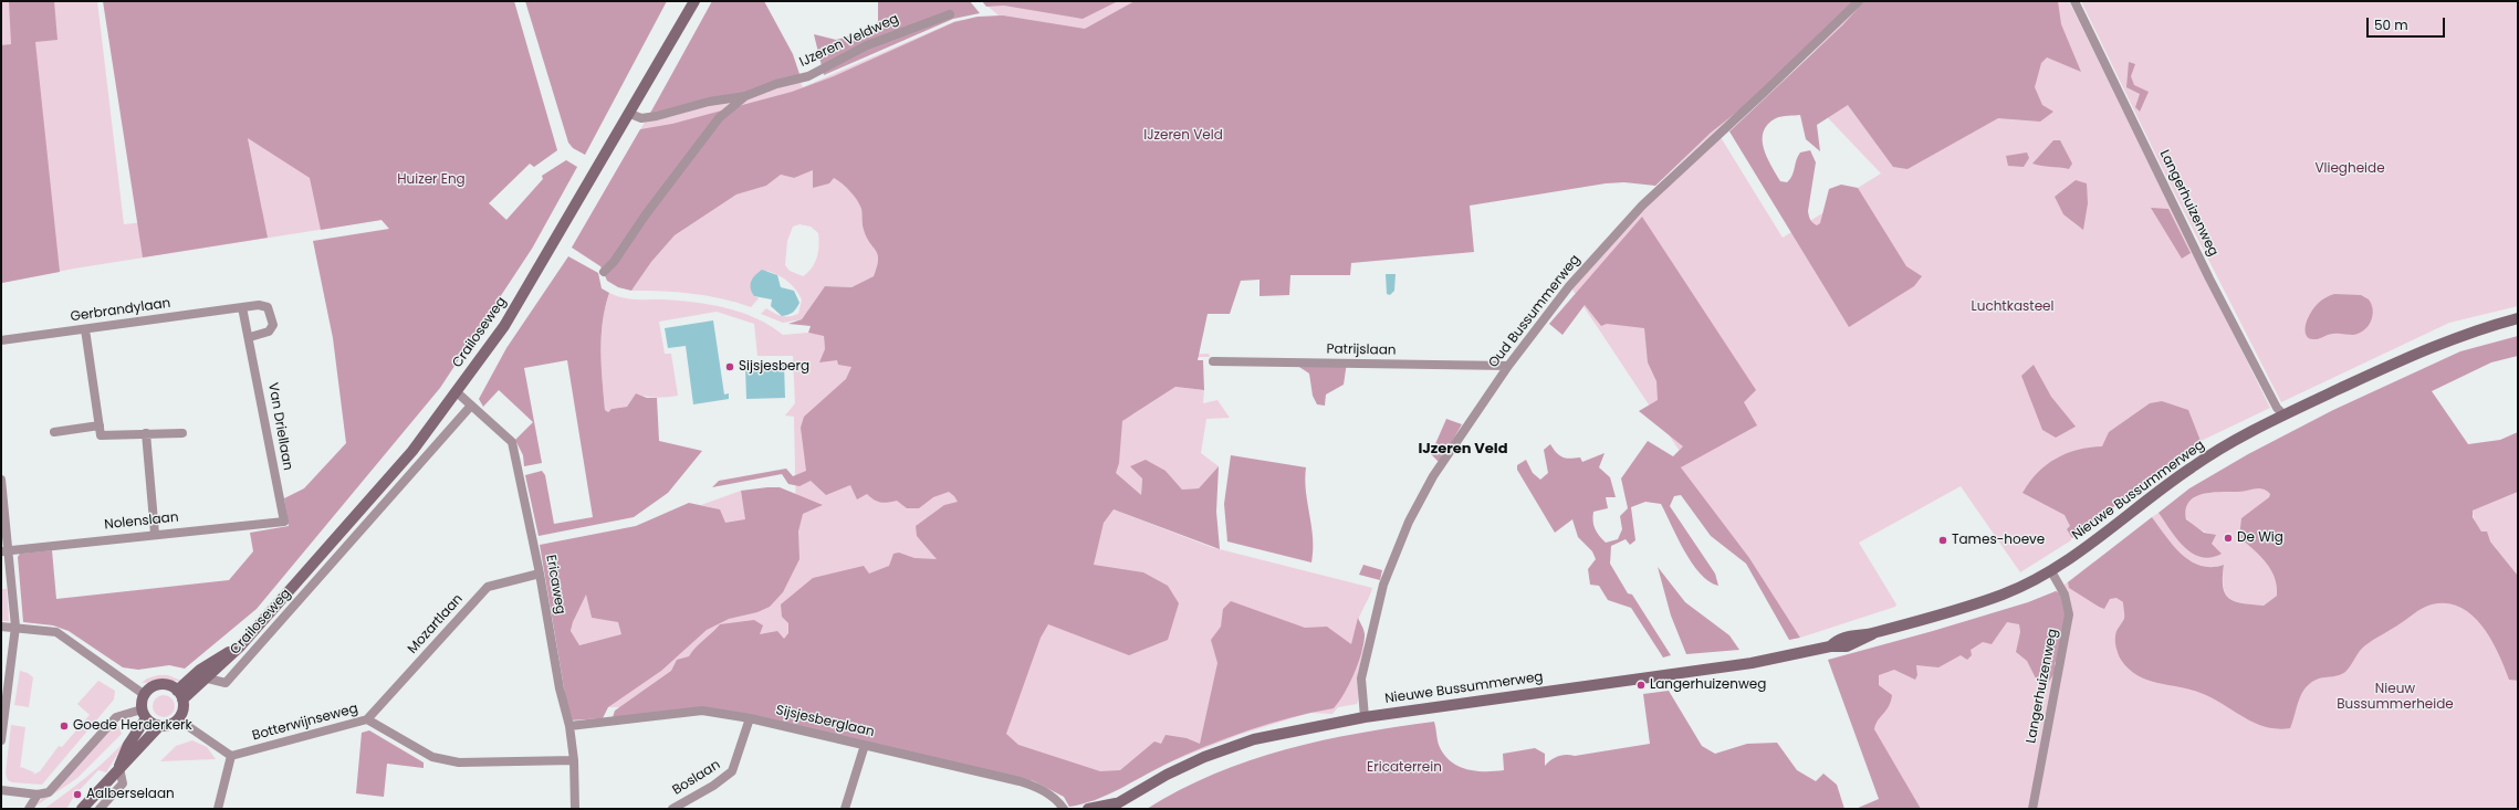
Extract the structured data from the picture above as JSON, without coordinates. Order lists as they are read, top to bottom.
{
  "streets": {
    "main road": ["Crailoseweg", "Nieuwe Bussummerweg"],
    "street": [
      "IJzeren Veldweg",
      "Langerhuizenweg",
      "Gerbrandylaan",
      "Oud Bussummerweg",
      "Patrijslaan",
      "Van Driellaan",
      "Nolenslaan",
      "Ericaweg",
      "Mozartlaan",
      "Sijsjesberglaan",
      "Botterwijnseweg",
      "Boslaan"
    ]
  },
  "crossings": [
    ["IJzeren Veldweg", "Crailoseweg"],
    ["Langerhuizenweg", "Nieuwe Bussummerweg"],
    ["Gerbrandylaan", "Van Driellaan"],
    ["Oud Bussummerweg", "Patrijslaan"],
    ["Oud Bussummerweg", "Nieuwe Bussummerweg"],
    ["Crailoseweg", "Ericaweg"],
    ["Van Driellaan", "Nolenslaan"],
    ["Ericaweg", "Mozartlaan"],
    ["Ericaweg", "Sijsjesberglaan"],
    ["Ericaweg", "Botterwijnseweg"],
    ["Mozartlaan", "Botterwijnseweg"],
    ["Sijsjesberglaan", "Boslaan"]
  ],
  "districts": ["IJzeren Veld"],
  "parks": [
    "IJzeren Veld",
    "Vliegheide",
    "Huizer Eng",
    "Luchtkasteel",
    "Nieuw Bussummerheide",
    "Ericaterrein"
  ],
  "places": [
    "Sijsjesberg",
    "De Wig",
    "Tames-hoeve",
    "Langerhuizenweg",
    "Goede Herderkerk",
    "Aalberselaan"
  ],
  "scale_bar": "50 m"
}
